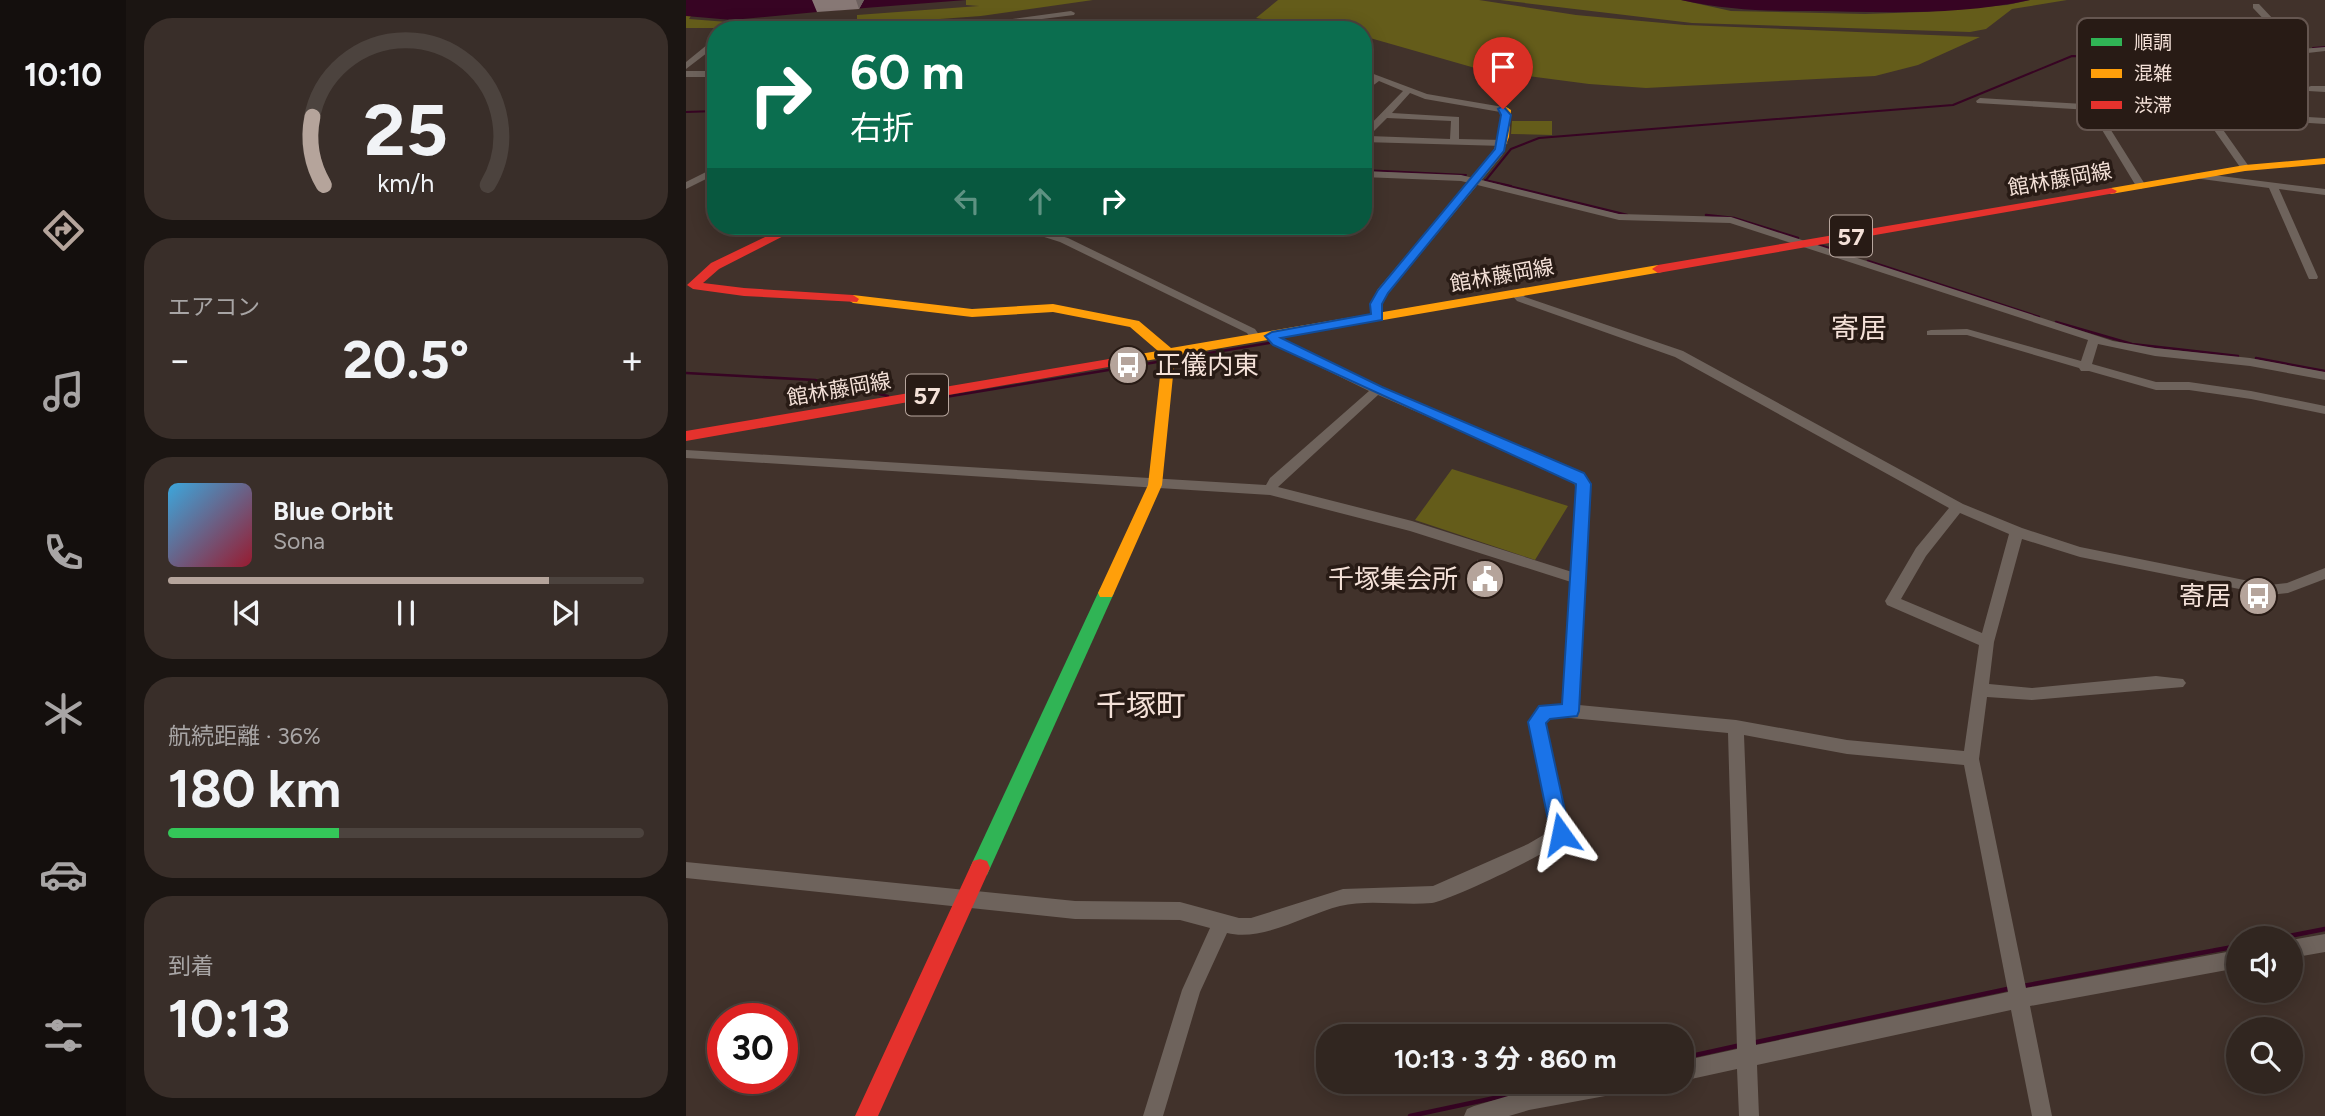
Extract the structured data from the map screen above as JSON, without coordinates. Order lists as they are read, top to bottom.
{
  "streets": {
    "street": ["館林藤岡線", "57"]
  },
  "districts": ["寄居", "千塚町"],
  "places": {
    "bus stop": ["正儀内東", "寄居"],
    "public building": ["千塚集会所"]
  },
  "legend": ["順調", "混雑", "渋滞"],
  "page": {
    "tabs": "10:10",
    "turn": ["60 m", "右折"],
    "tile": [
      "エアコン",
      ["航続距離 · 36%", "180 km"],
      ["到着", "10:13"]
    ],
    "heat": ["−", "20.5°", "+"],
    "song": ["Blue Orbit", "Sona"],
    "limit": "30",
    "trip": "10:13 · 3 分 · 860 m",
    "gauge": ["25", "km/h"]
  }
}
